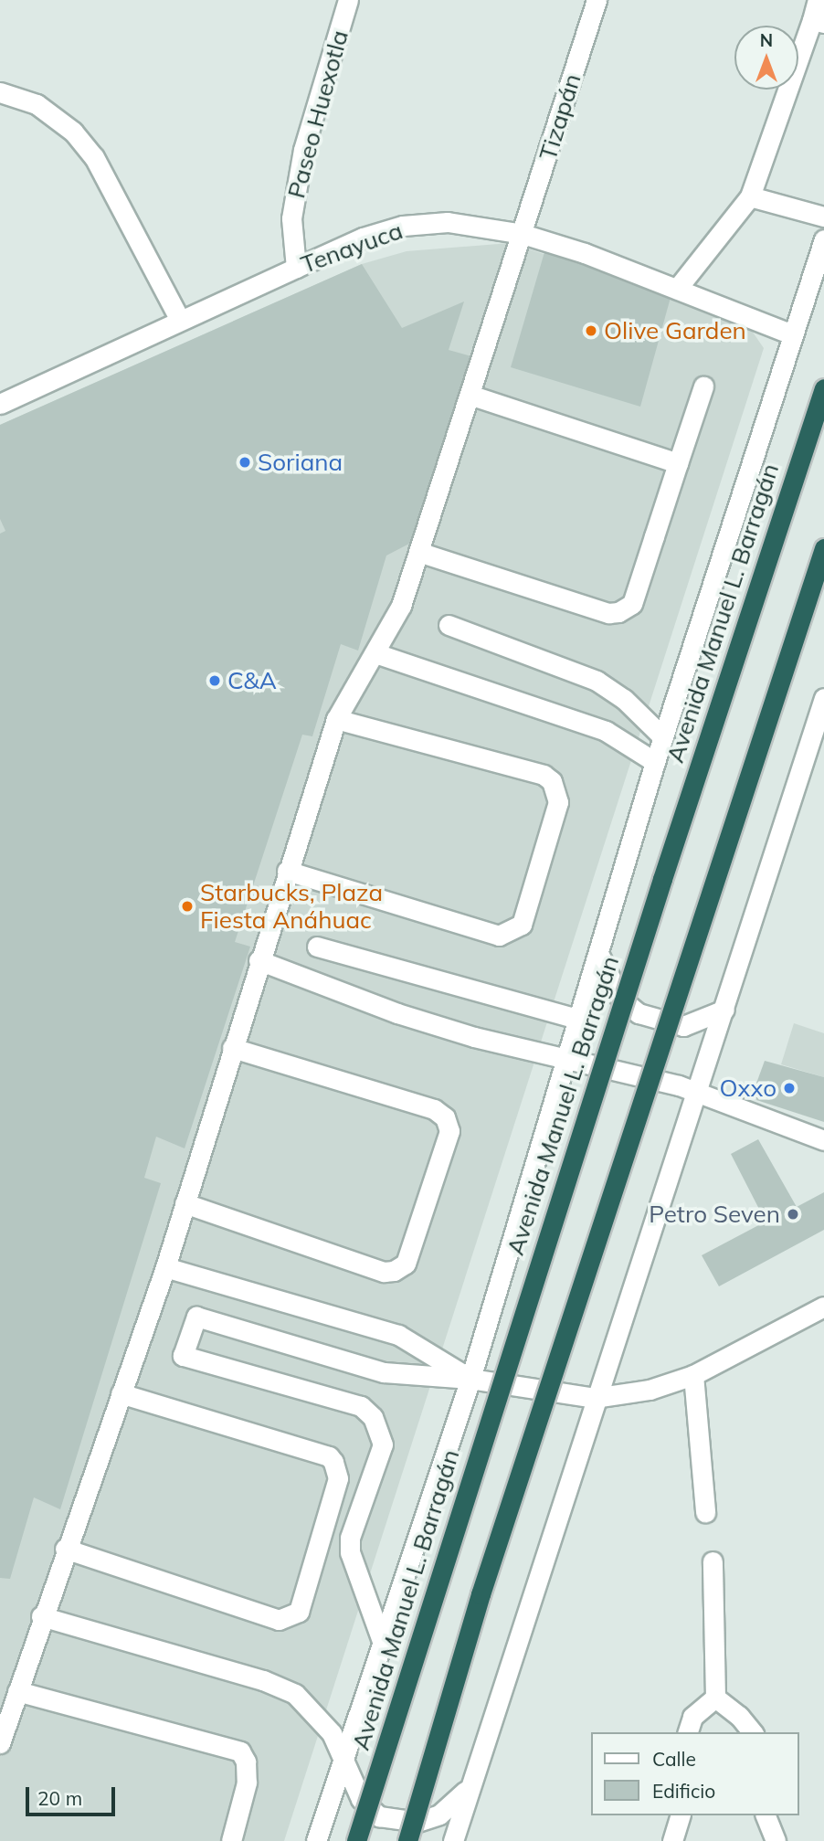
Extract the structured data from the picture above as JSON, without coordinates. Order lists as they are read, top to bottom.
{
  "streets": {
    "highway": ["Avenida Manuel L. Barragán"],
    "street": ["Paseo Huexotla", "Tizapán", "Tenayuca"]
  },
  "crossings": [
    ["Paseo Huexotla", "Tenayuca"],
    ["Tizapán", "Tenayuca"]
  ],
  "places": [
    "Olive Garden",
    "Soriana",
    "C&A",
    "Starbucks, Plaza Fiesta Anáhuac",
    "Oxxo",
    "Petro Seven"
  ],
  "legend": ["Calle", "Edificio"],
  "scale_bar": "20 m",
  "north": "top"
}
